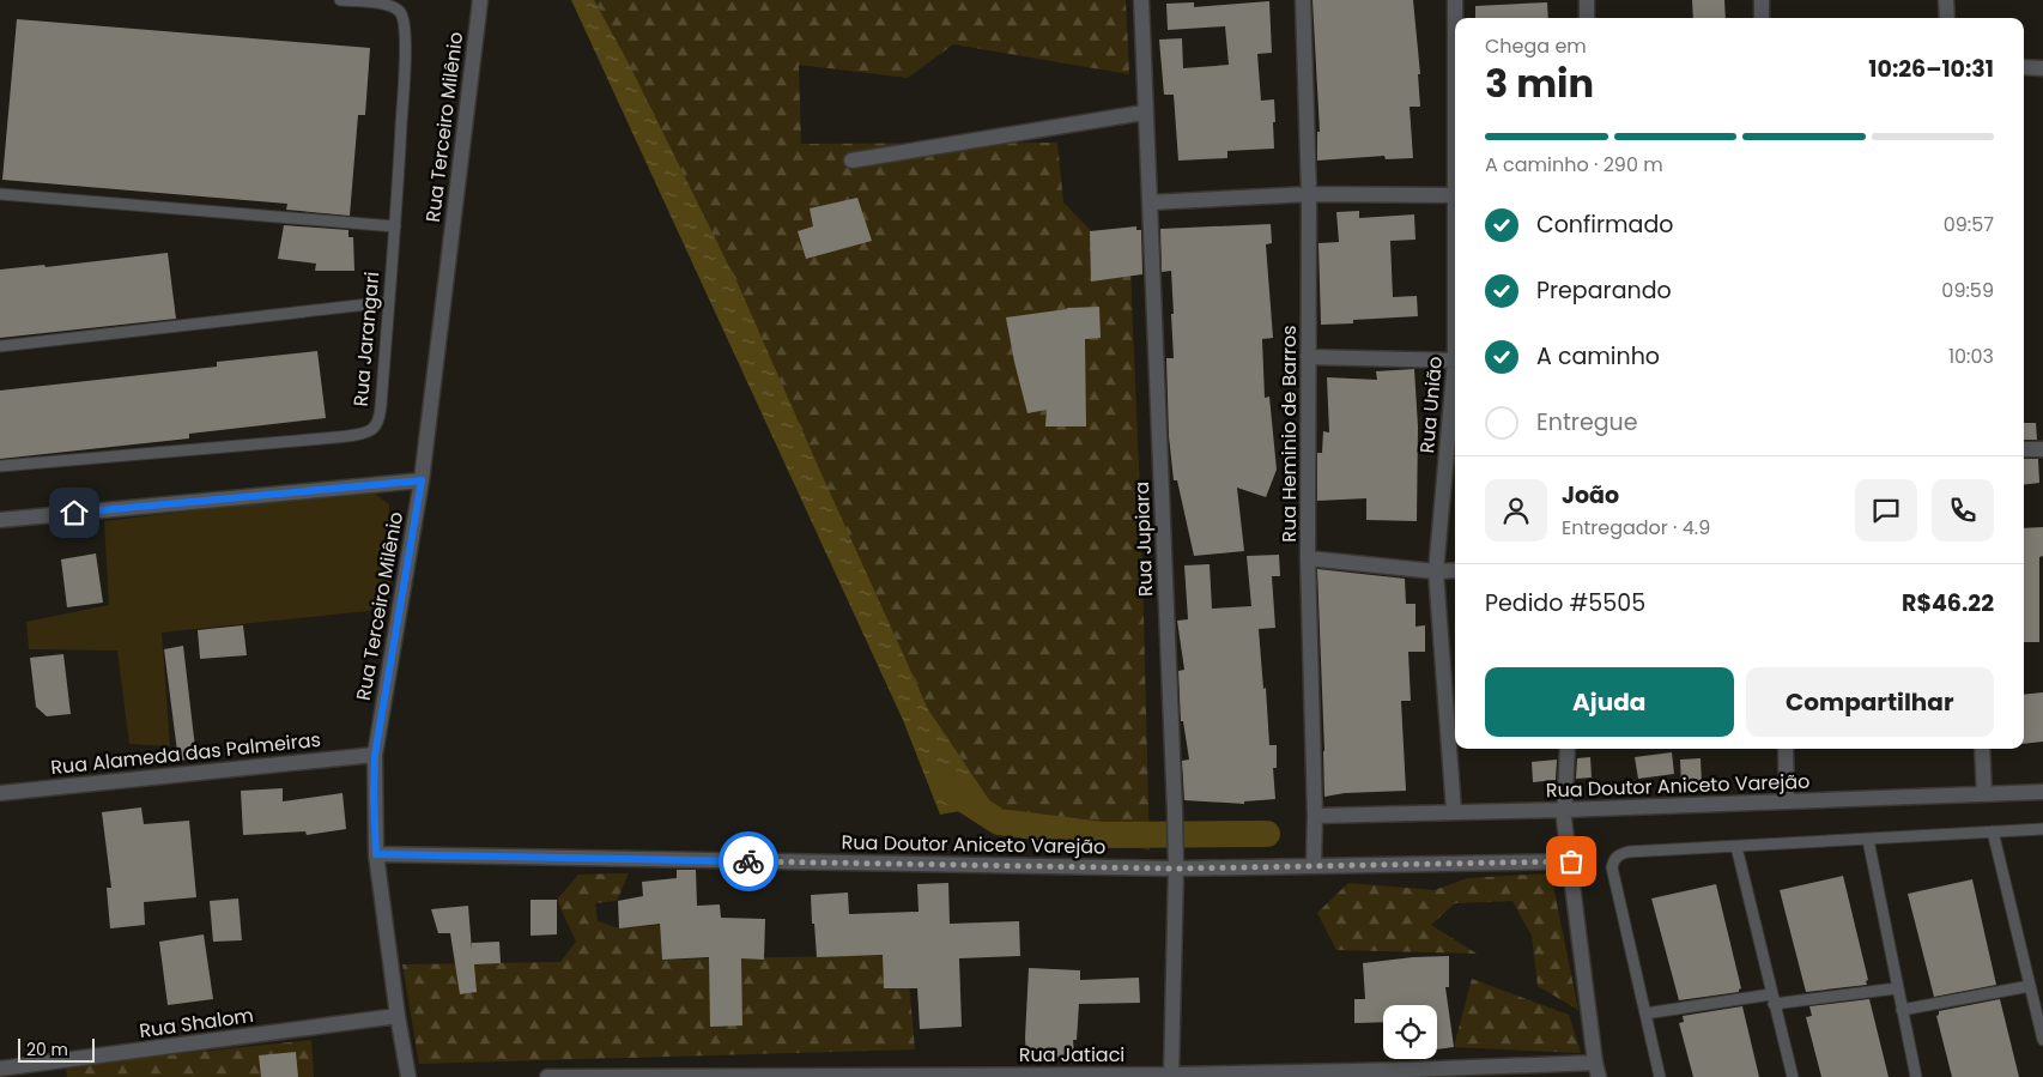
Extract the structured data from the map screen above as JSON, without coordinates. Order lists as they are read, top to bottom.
{
  "streets": {
    "street": [
      "Rua Terceiro Milênio",
      "Rua União",
      "Rua Heminio de Barros",
      "Rua Jupiara",
      "Rua Alameda das Palmeiras",
      "Rua Doutor Aniceto Varejão",
      "Rua Shalom",
      "Rua Jatiaci"
    ],
    "lane": ["Rua Jarangari"]
  },
  "crossings": [
    ["Rua Terceiro Milênio", "Rua Alameda das Palmeiras"],
    ["Rua Terceiro Milênio", "Rua Doutor Aniceto Varejão"],
    ["Rua Terceiro Milênio", "Rua Shalom"],
    ["Rua União", "Rua Doutor Aniceto Varejão"],
    ["Rua Heminio de Barros", "Rua Doutor Aniceto Varejão"],
    ["Rua Jupiara", "Rua Doutor Aniceto Varejão"],
    ["Rua Jupiara", "Rua Jatiaci"]
  ],
  "scale_bar": "20 m",
  "page": {
    "heading": ["3 min", "Chega em", "10:26–10:31"],
    "panel": [
      "João",
      "Entregador · 4.9",
      "Pedido #5505",
      "R$46.22"
    ],
    "bar": "A caminho · 290 m",
    "list": [
      ["Confirmado", "09:57"],
      ["Preparando", "09:59"],
      ["A caminho", "10:03"],
      "Entregue"
    ],
    "buttons": ["Ajuda", "Compartilhar"],
    "scale": "20 m"
  }
}
